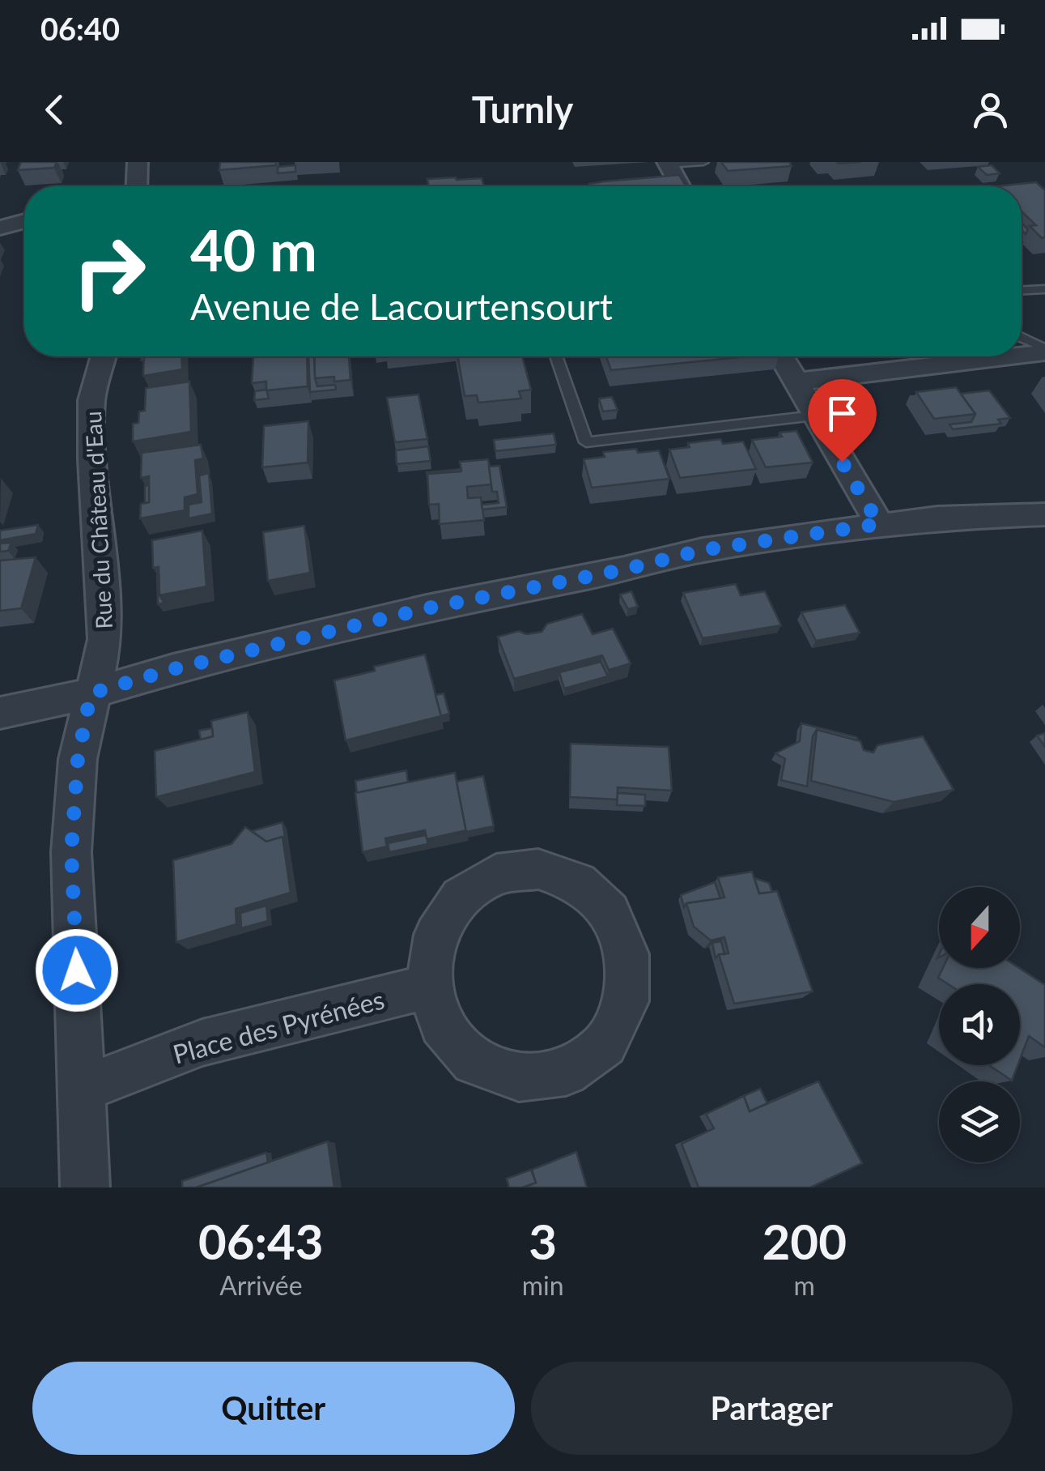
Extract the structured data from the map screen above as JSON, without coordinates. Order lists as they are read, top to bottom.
{
  "streets": {
    "street": ["Rue du Château d'Eau", "Place des Pyrénées"]
  },
  "crossings": [
    ["Rue du Château d'Eau", "Place des Pyrénées"]
  ],
  "north": "bottom",
  "page": {
    "status": "06:40",
    "header": "Turnly",
    "turn": ["40 m", "Avenue de Lacourtensourt"],
    "eta": [
      "06:43",
      "Arrivée",
      "3",
      "min",
      "200",
      "m"
    ],
    "buttons": ["Quitter", "Partager"]
  }
}
